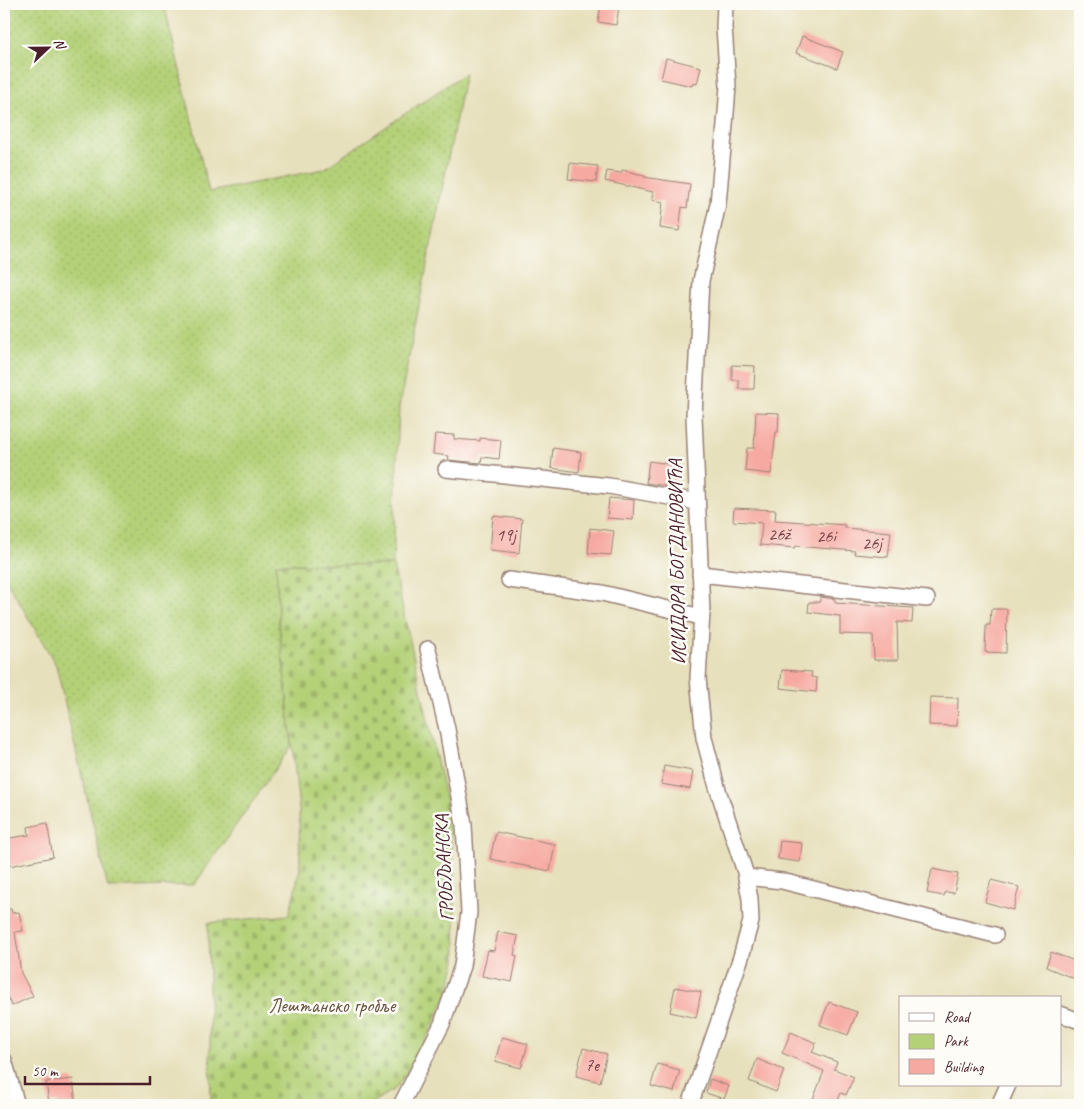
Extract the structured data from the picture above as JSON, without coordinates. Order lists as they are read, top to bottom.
{
  "streets": {
    "street": ["ИСИДОРА БОГДАНОВИЋА", "ГРОБЉАНСКА"]
  },
  "parks": ["Лештанско гробље"],
  "house_numbers": [
    "26ž",
    "19j",
    "26i",
    "26j",
    "7e"
  ],
  "legend": ["Road", "Park", "Building"],
  "scale_bar": "50 m",
  "north": "right"
}
